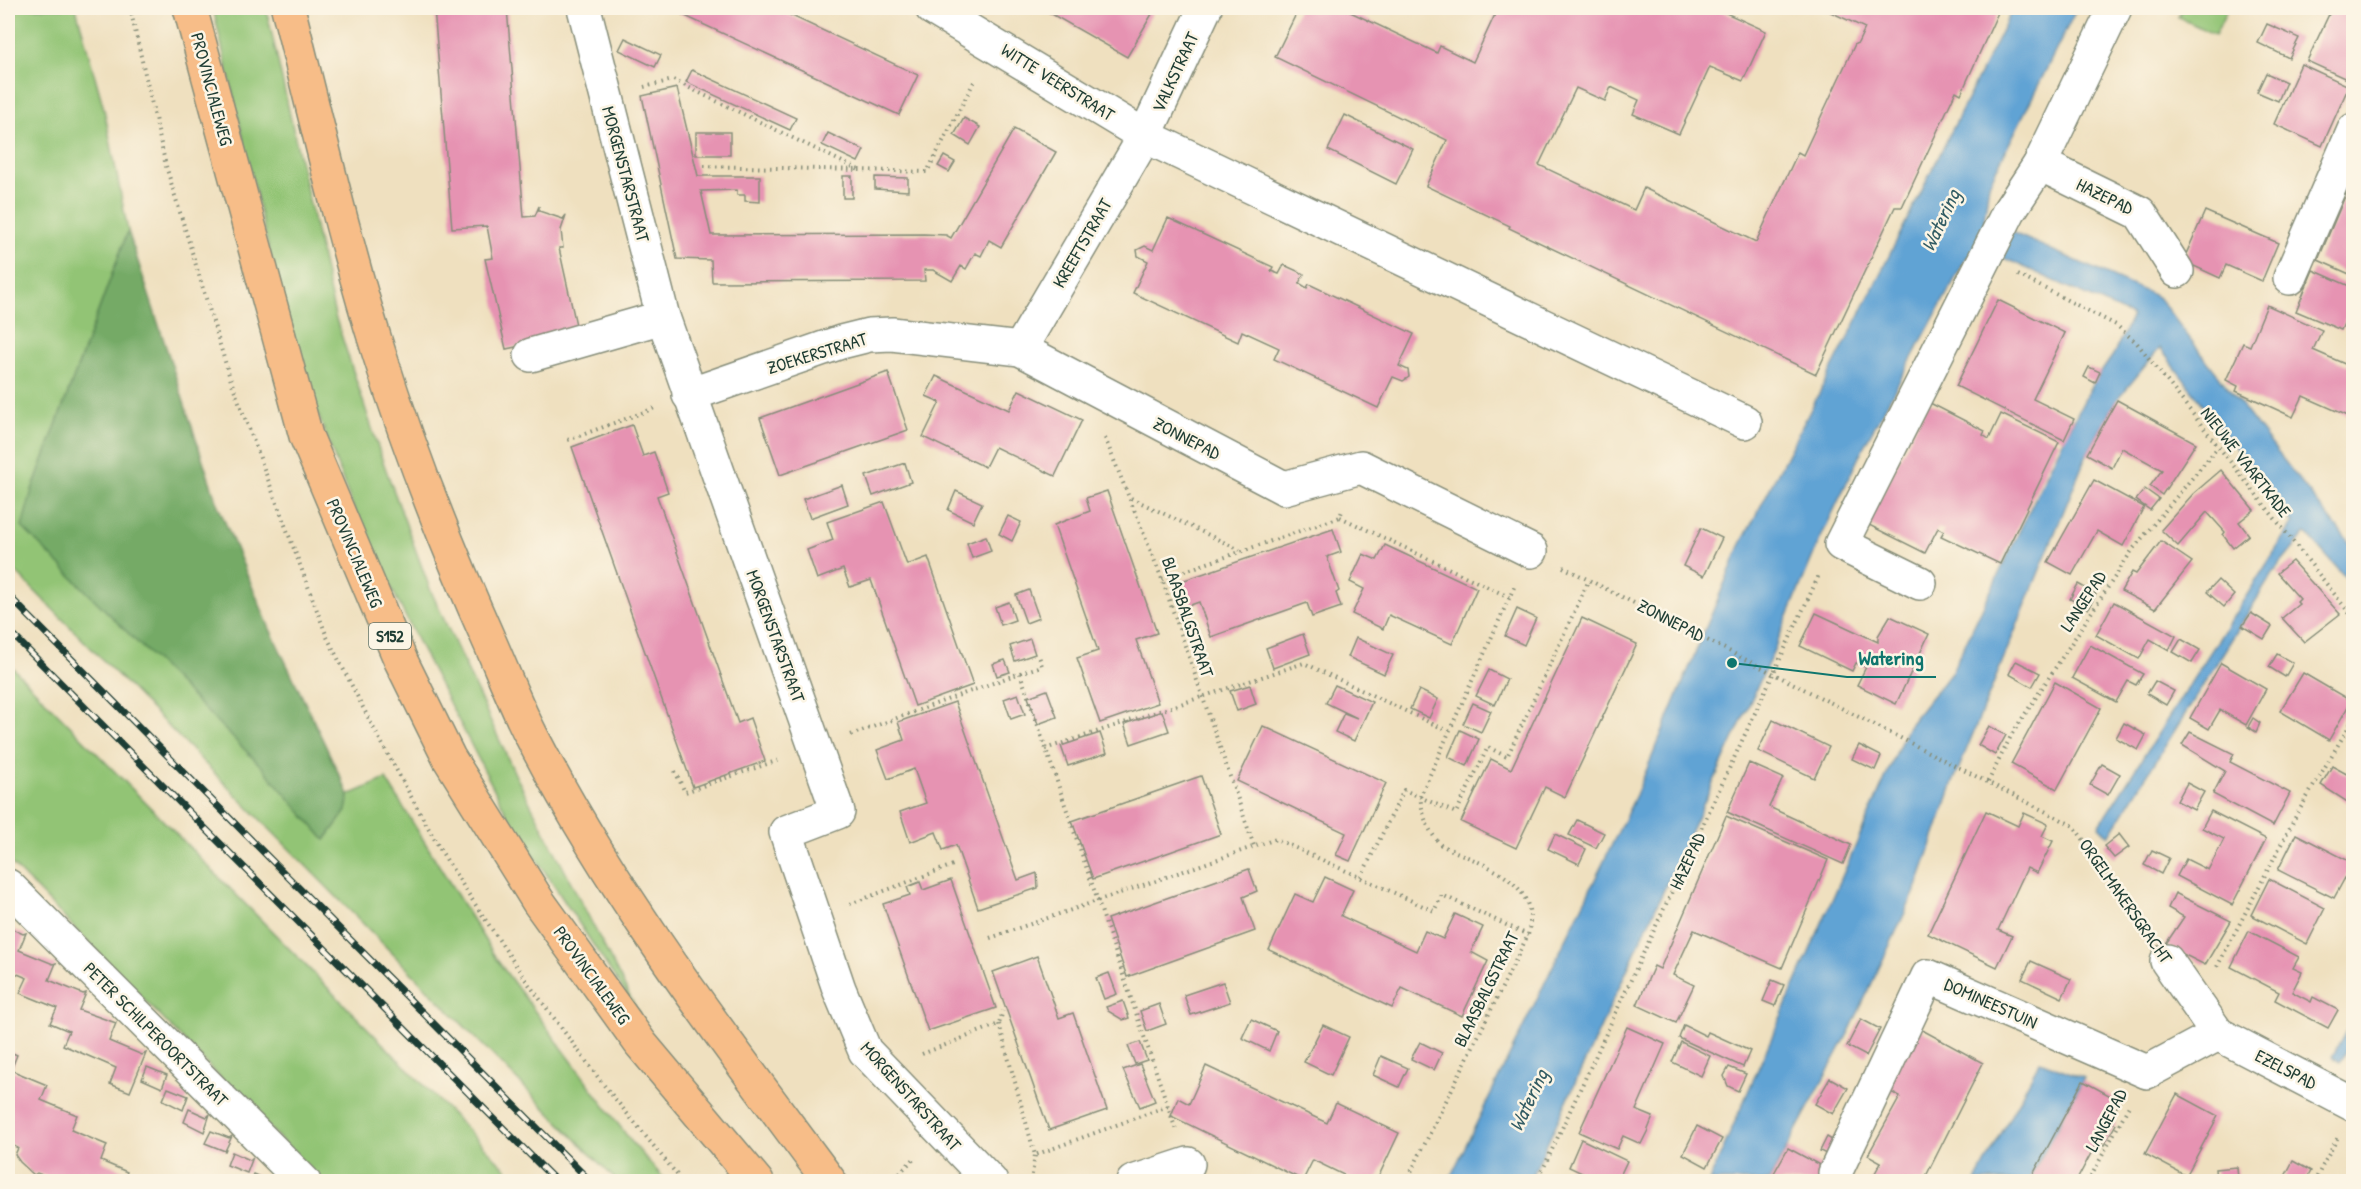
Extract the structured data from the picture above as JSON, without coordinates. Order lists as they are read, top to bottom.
{
  "streets": {
    "main road": ["PROVINCIALEWEG", "S152"],
    "street": [
      "VALKSTRAAT",
      "WITTE VEERSTRAAT",
      "MORGENSTARSTRAAT",
      "HAZEPAD",
      "KREEFTSTRAAT",
      "ZOEKERSTRAAT",
      "ZONNEPAD",
      "ORGELMAKERSGRACHT",
      "DOMINEESTUIN",
      "PETER SCHILPEROORTSTRAAT",
      "EZELSPAD"
    ],
    "path": ["NIEUWE VAARTKADE", "LANGEPAD", "BLAASBALGSTRAAT"]
  },
  "crossings": [
    ["VALKSTRAAT", "WITTE VEERSTRAAT"],
    ["VALKSTRAAT", "KREEFTSTRAAT"],
    ["WITTE VEERSTRAAT", "KREEFTSTRAAT"],
    ["MORGENSTARSTRAAT", "ZOEKERSTRAAT"],
    ["HAZEPAD", "ZONNEPAD"],
    ["KREEFTSTRAAT", "ZOEKERSTRAAT"],
    ["KREEFTSTRAAT", "ZONNEPAD"],
    ["ZOEKERSTRAAT", "ZONNEPAD"],
    ["ZONNEPAD", "BLAASBALGSTRAAT"],
    ["ZONNEPAD", "ORGELMAKERSGRACHT"],
    ["NIEUWE VAARTKADE", "LANGEPAD"],
    ["LANGEPAD", "ORGELMAKERSGRACHT"],
    ["LANGEPAD", "DOMINEESTUIN"],
    ["ORGELMAKERSGRACHT", "EZELSPAD"]
  ],
  "water": ["Watering"],
  "places": ["Watering"]
}
